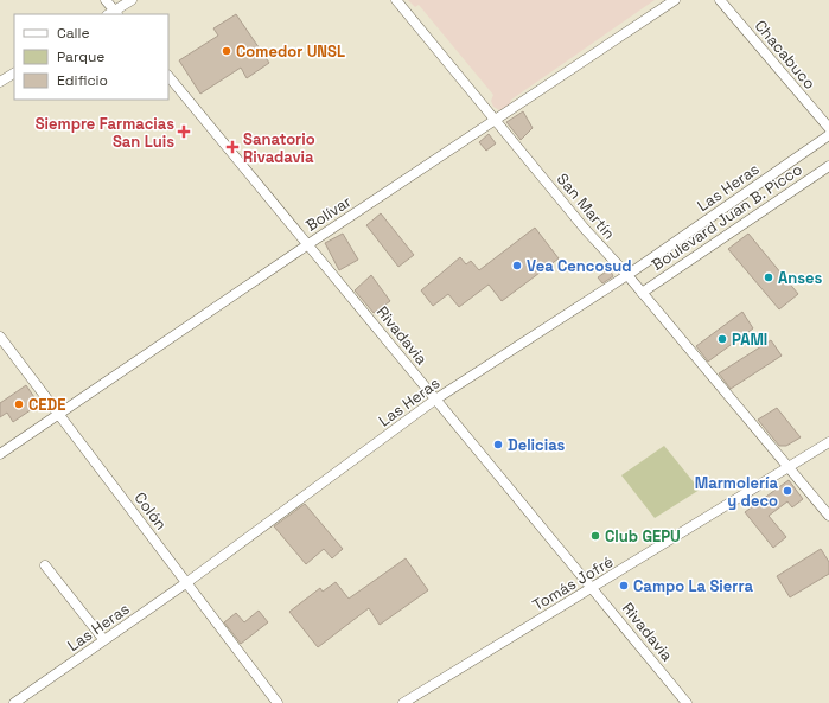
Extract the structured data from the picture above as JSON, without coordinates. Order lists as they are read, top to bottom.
{
  "streets": {
    "street": [
      "Chacabuco",
      "Las Heras",
      "San Martín",
      "Bolívar",
      "Boulevard Juan B. Picco",
      "Rivadavia",
      "Colón",
      "Tomás Jofré"
    ]
  },
  "crossings": [
    ["Las Heras", "San Martín"],
    ["Las Heras", "Rivadavia"],
    ["Las Heras", "Colón"],
    ["San Martín", "Bolívar"],
    ["San Martín", "Boulevard Juan B. Picco"],
    ["San Martín", "Tomás Jofré"],
    ["Bolívar", "Rivadavia"],
    ["Bolívar", "Colón"],
    ["Rivadavia", "Tomás Jofré"]
  ],
  "places": {
    "other": [
      "Comedor UNSL",
      "Vea Cencosud",
      "Anses",
      "PAMI",
      "CEDE",
      "Delicias",
      "Marmolería y deco",
      "Club GEPU",
      "Campo La Sierra"
    ],
    "health": ["Siempre Farmacias San Luis", "Sanatorio Rivadavia"]
  },
  "legend": ["Calle", "Parque", "Edificio"]
}
